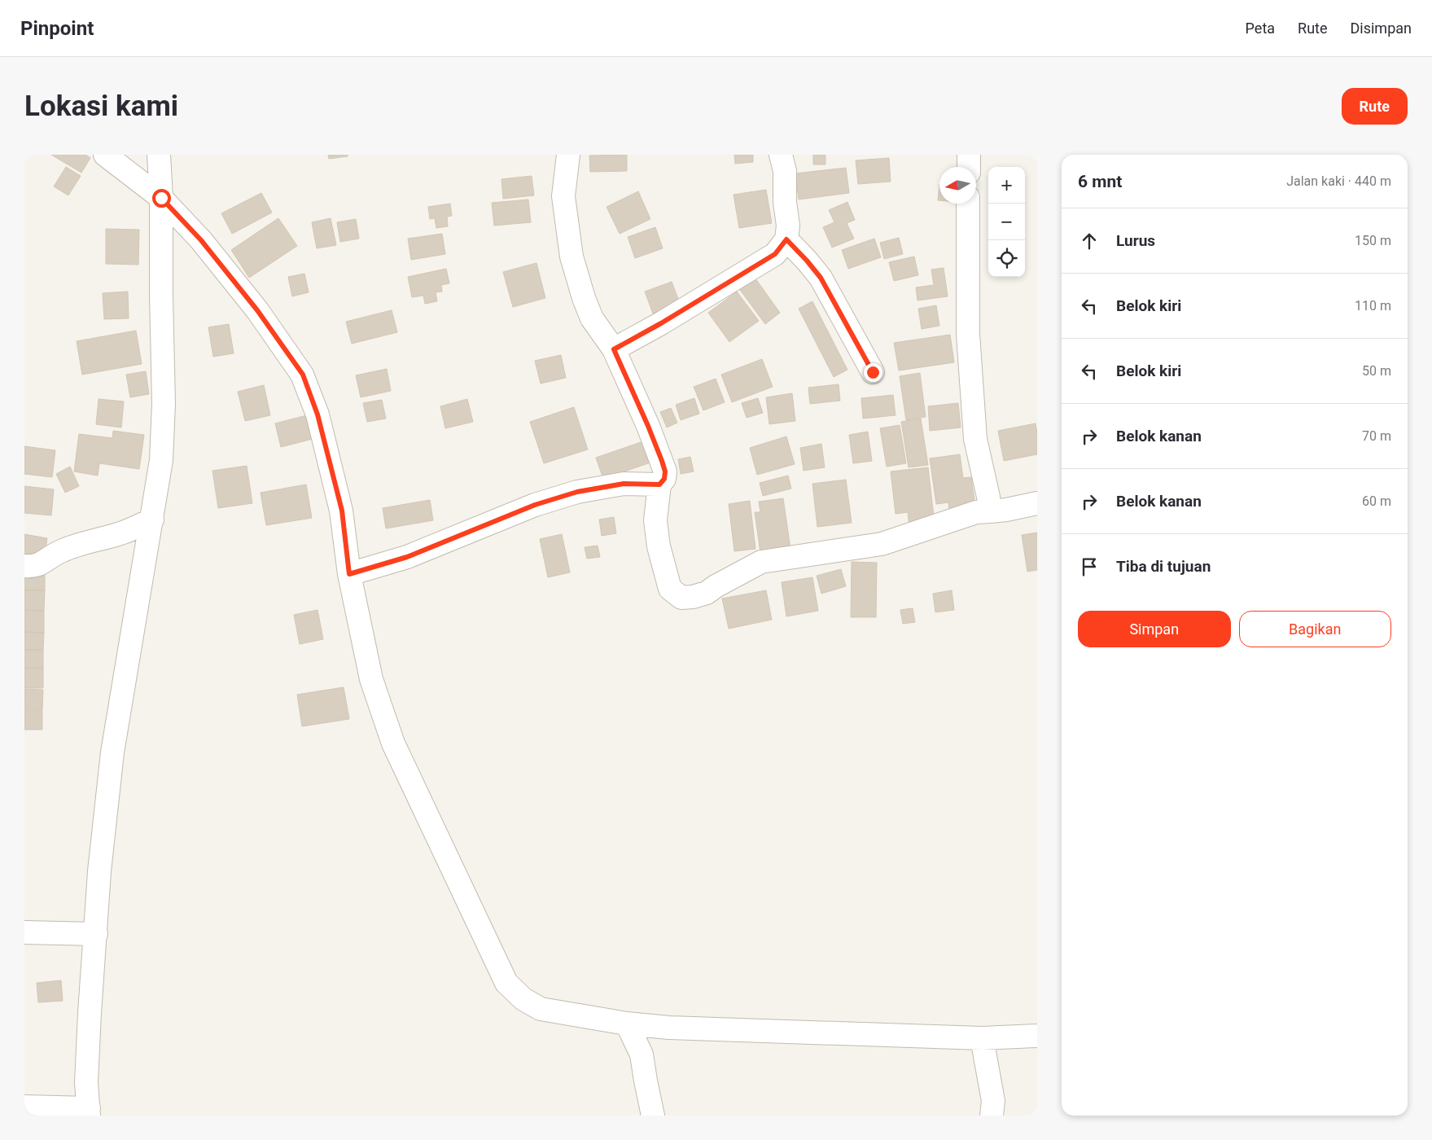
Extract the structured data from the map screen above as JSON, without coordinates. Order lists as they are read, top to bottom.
{
  "north": "left",
  "page": {
    "header": "Pinpoint",
    "nav": ["Peta", "Rute", "Disimpan"],
    "buttons": [
      "Rute",
      ["Simpan", "Bagikan"]
    ],
    "title": "Lokasi kami",
    "heading": ["6 mnt", "Jalan kaki · 440 m"],
    "map_buttons": ["+", "−"],
    "list": [
      ["Lurus", "150 m"],
      ["Belok kiri", "110 m"],
      ["Belok kiri", "50 m"],
      ["Belok kanan", "70 m"],
      ["Belok kanan", "60 m"],
      "Tiba di tujuan"
    ]
  }
}
